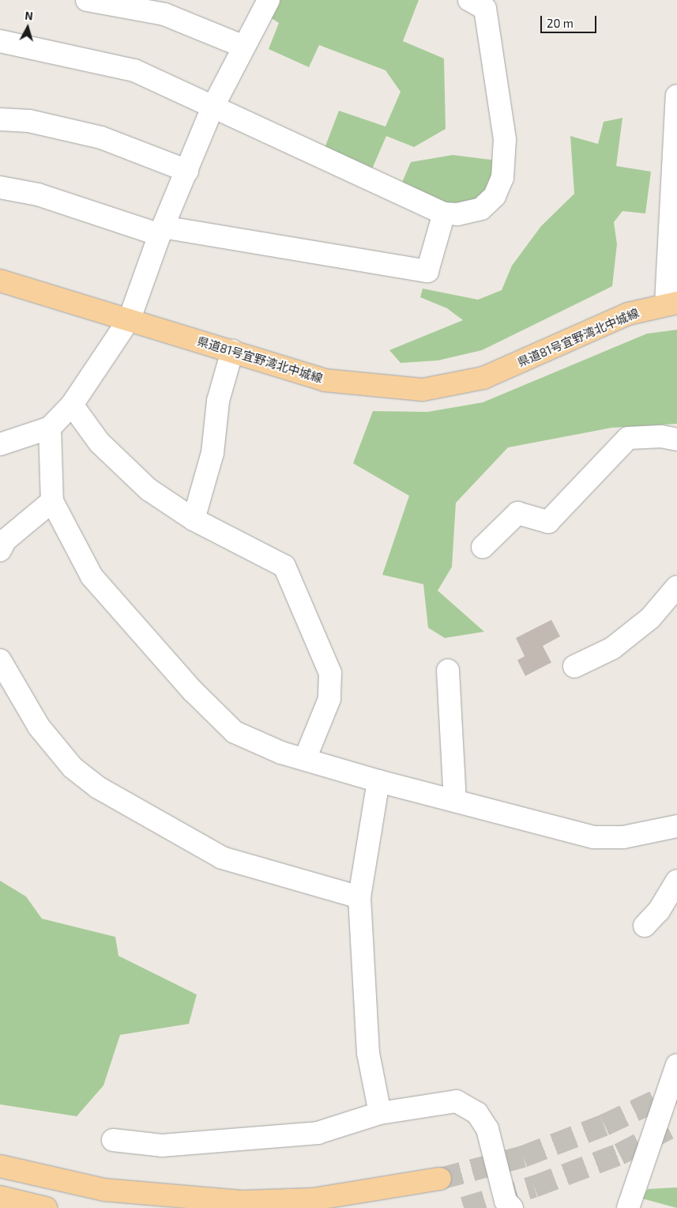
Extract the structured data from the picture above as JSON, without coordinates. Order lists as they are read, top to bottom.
{
  "streets": {
    "main road": ["県道81号宜野湾北中城線"]
  },
  "scale_bar": "20 m",
  "north": "top"
}
